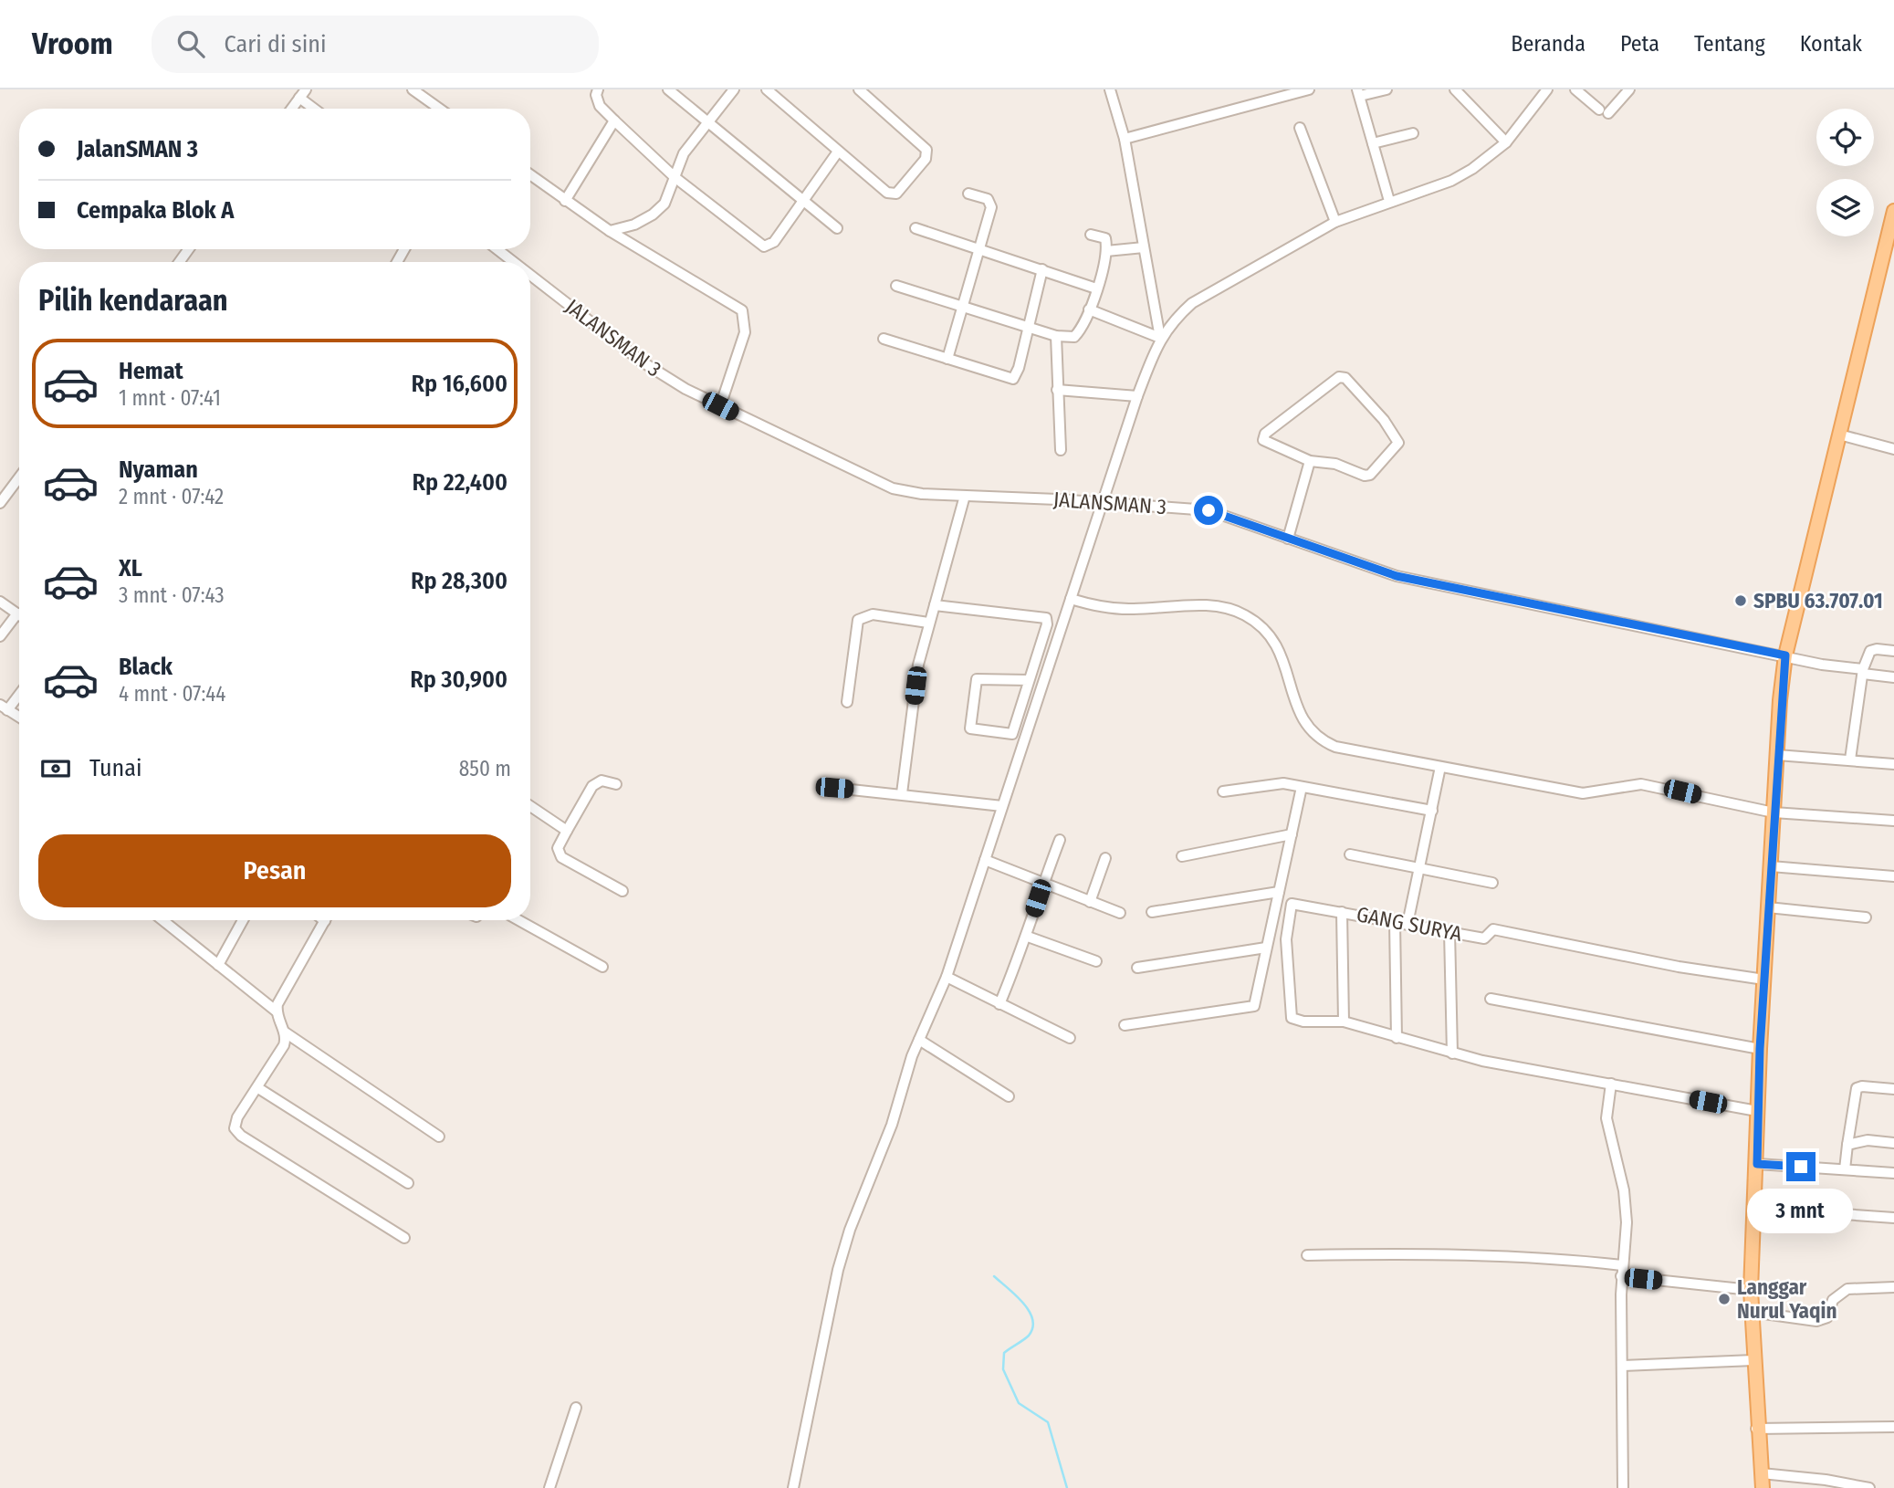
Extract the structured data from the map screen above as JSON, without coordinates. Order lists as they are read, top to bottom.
{
  "streets": {
    "street": ["JALANSMAN 3", "GANG SURYA"]
  },
  "places": ["SPBU 63.707.01", "Langgar Nurul Yaqin"],
  "page": {
    "header": "Vroom",
    "search": "Cari di sini",
    "nav": [
      "Beranda",
      "Peta",
      "Tentang",
      "Kontak"
    ],
    "banner": ["JalanSMAN 3", "Cempaka Blok A"],
    "heading": "Pilih kendaraan",
    "list": [
      {
        "name": "Hemat",
        "note": "1 mnt · 07:41",
        "value": "Rp 16,600"
      },
      {
        "name": "Nyaman",
        "note": "2 mnt · 07:42",
        "value": "Rp 22,400"
      },
      {
        "name": "XL",
        "note": "3 mnt · 07:43",
        "value": "Rp 28,300"
      },
      {
        "name": "Black",
        "note": "4 mnt · 07:44",
        "value": "Rp 30,900"
      }
    ],
    "pay": ["Tunai", "850 m"],
    "buttons": "Pesan",
    "bubble": "3 mnt"
  }
}
